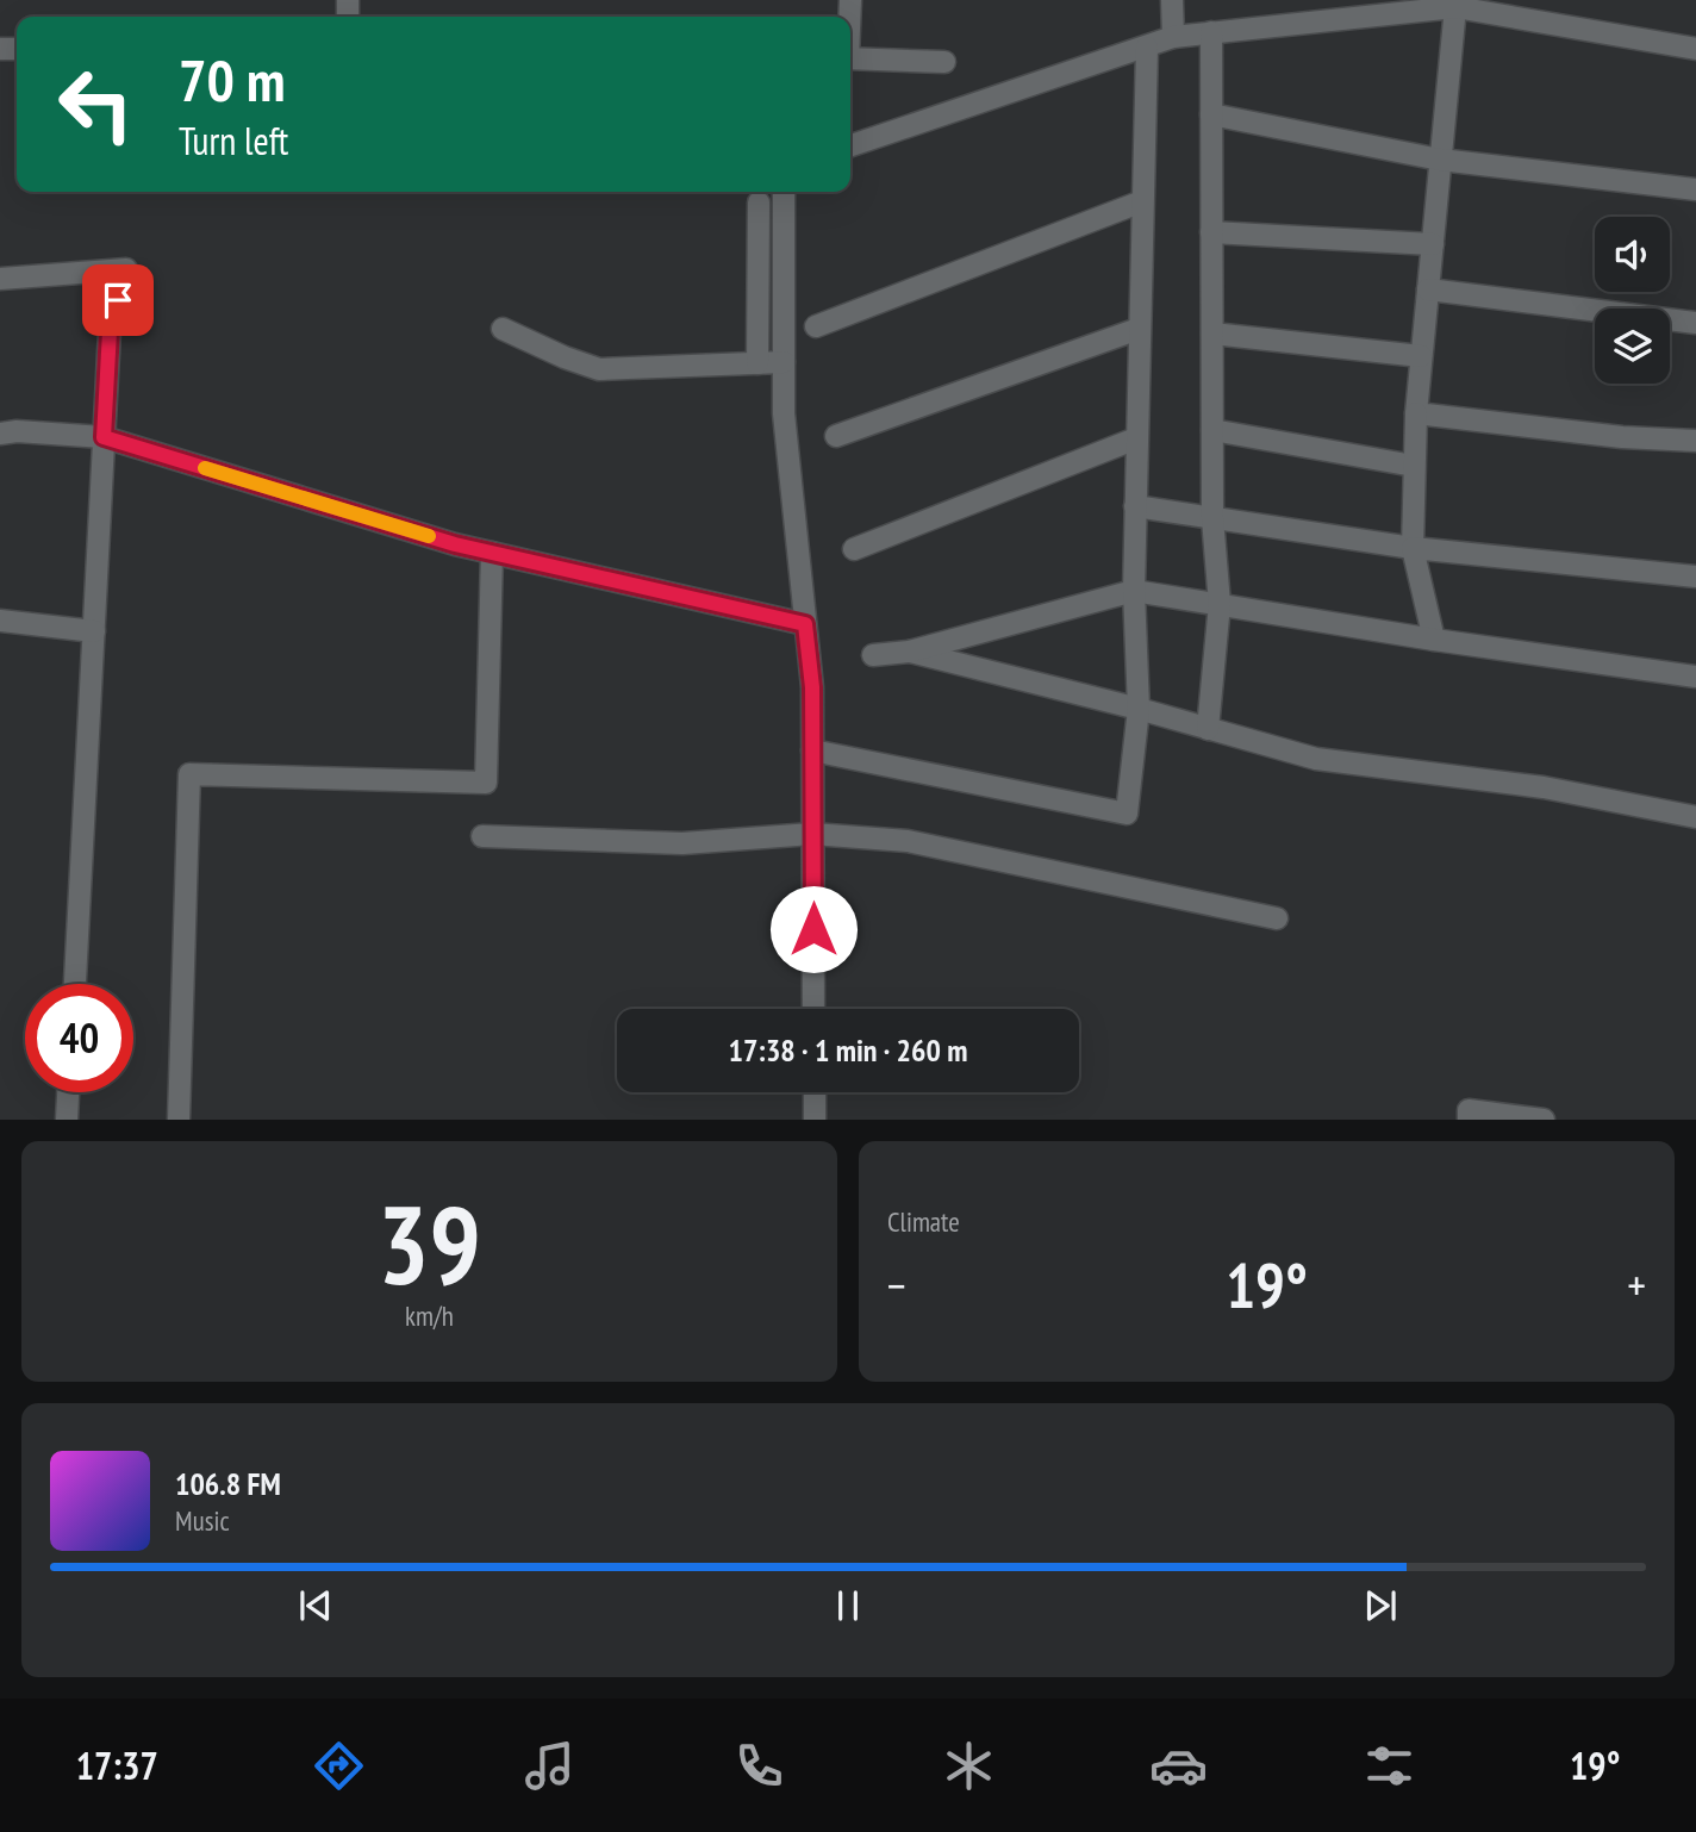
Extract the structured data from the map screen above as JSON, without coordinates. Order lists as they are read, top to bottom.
{
  "page": {
    "turn": ["70 m", "Turn left"],
    "limit": "40",
    "trip": "17:38 · 1 min · 260 m",
    "tile": [
      ["39", "km/h"],
      "Climate"
    ],
    "heat": ["−", "19°", "+"],
    "song": ["106.8 FM", "Music"],
    "tabs": ["17:37", "19°"]
  }
}
